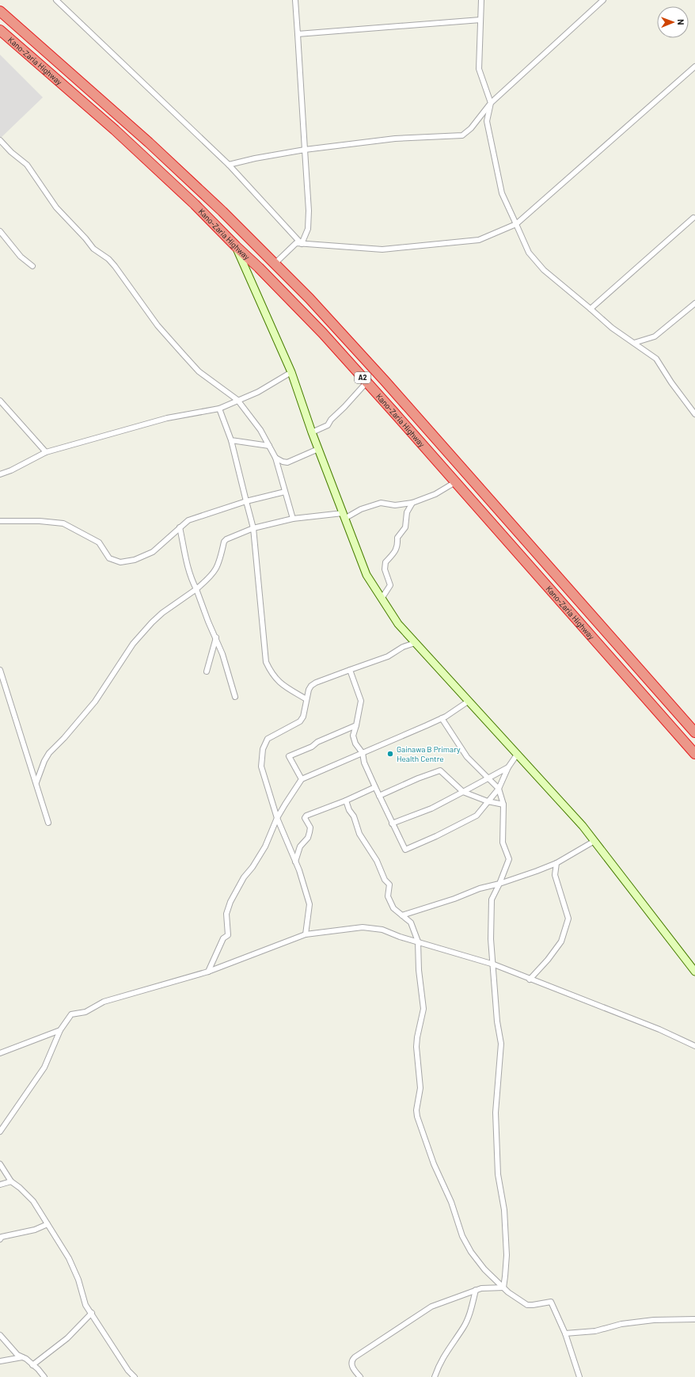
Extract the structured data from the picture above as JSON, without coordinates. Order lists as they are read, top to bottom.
{
  "streets": {
    "highway": ["Kano-Zaria Highway", "A2"]
  },
  "places": ["Gainawa B Primary Health Centre"],
  "north": "right"
}
